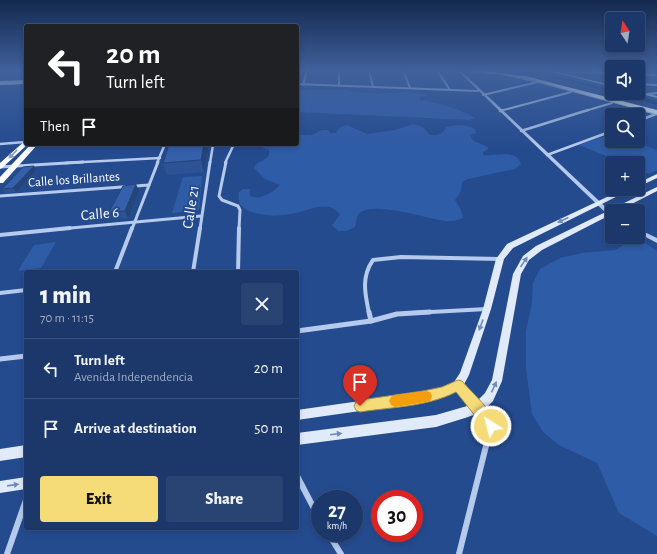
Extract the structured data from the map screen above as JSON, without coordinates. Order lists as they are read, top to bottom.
{
  "streets": {
    "street": ["Calle los Brillantes", "Calle 21", "Calle 6"]
  },
  "crossings": [
    ["Calle 21", "Calle 6"]
  ],
  "north": "top",
  "page": {
    "map_buttons": ["+", "−"],
    "turn": ["20 m", "Turn left"],
    "then": "Then",
    "heading": ["1 min", "70 m · 11:15"],
    "list": [
      {
        "name": "Turn left",
        "note": "Avenida Independencia",
        "value": "20 m"
      },
      {
        "name": "Arrive at destination",
        "value": "50 m"
      }
    ],
    "buttons": ["Exit", "Share"],
    "speed": "27 km/h",
    "limit": "30"
  }
}
